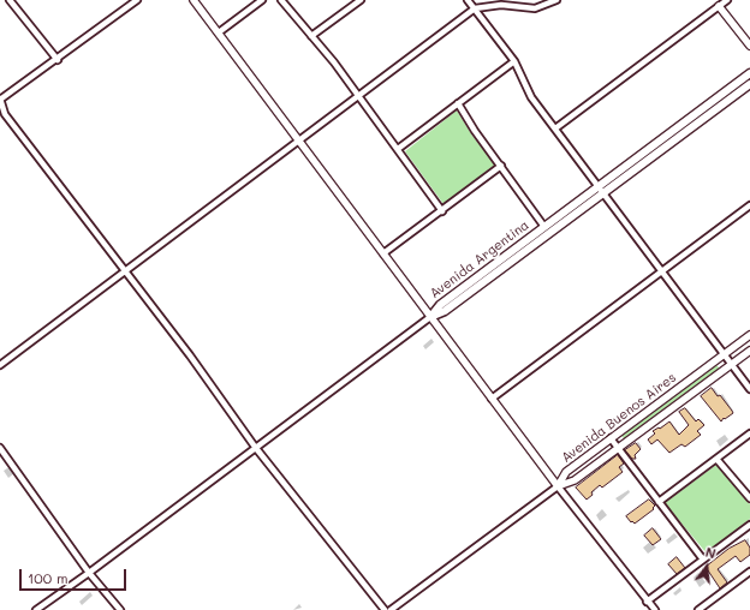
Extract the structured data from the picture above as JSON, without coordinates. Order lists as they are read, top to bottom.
{
  "streets": {
    "main road": ["Avenida Argentina"],
    "street": ["Avenida Buenos Aires"]
  },
  "scale_bar": "100 m",
  "north": "top"
}
